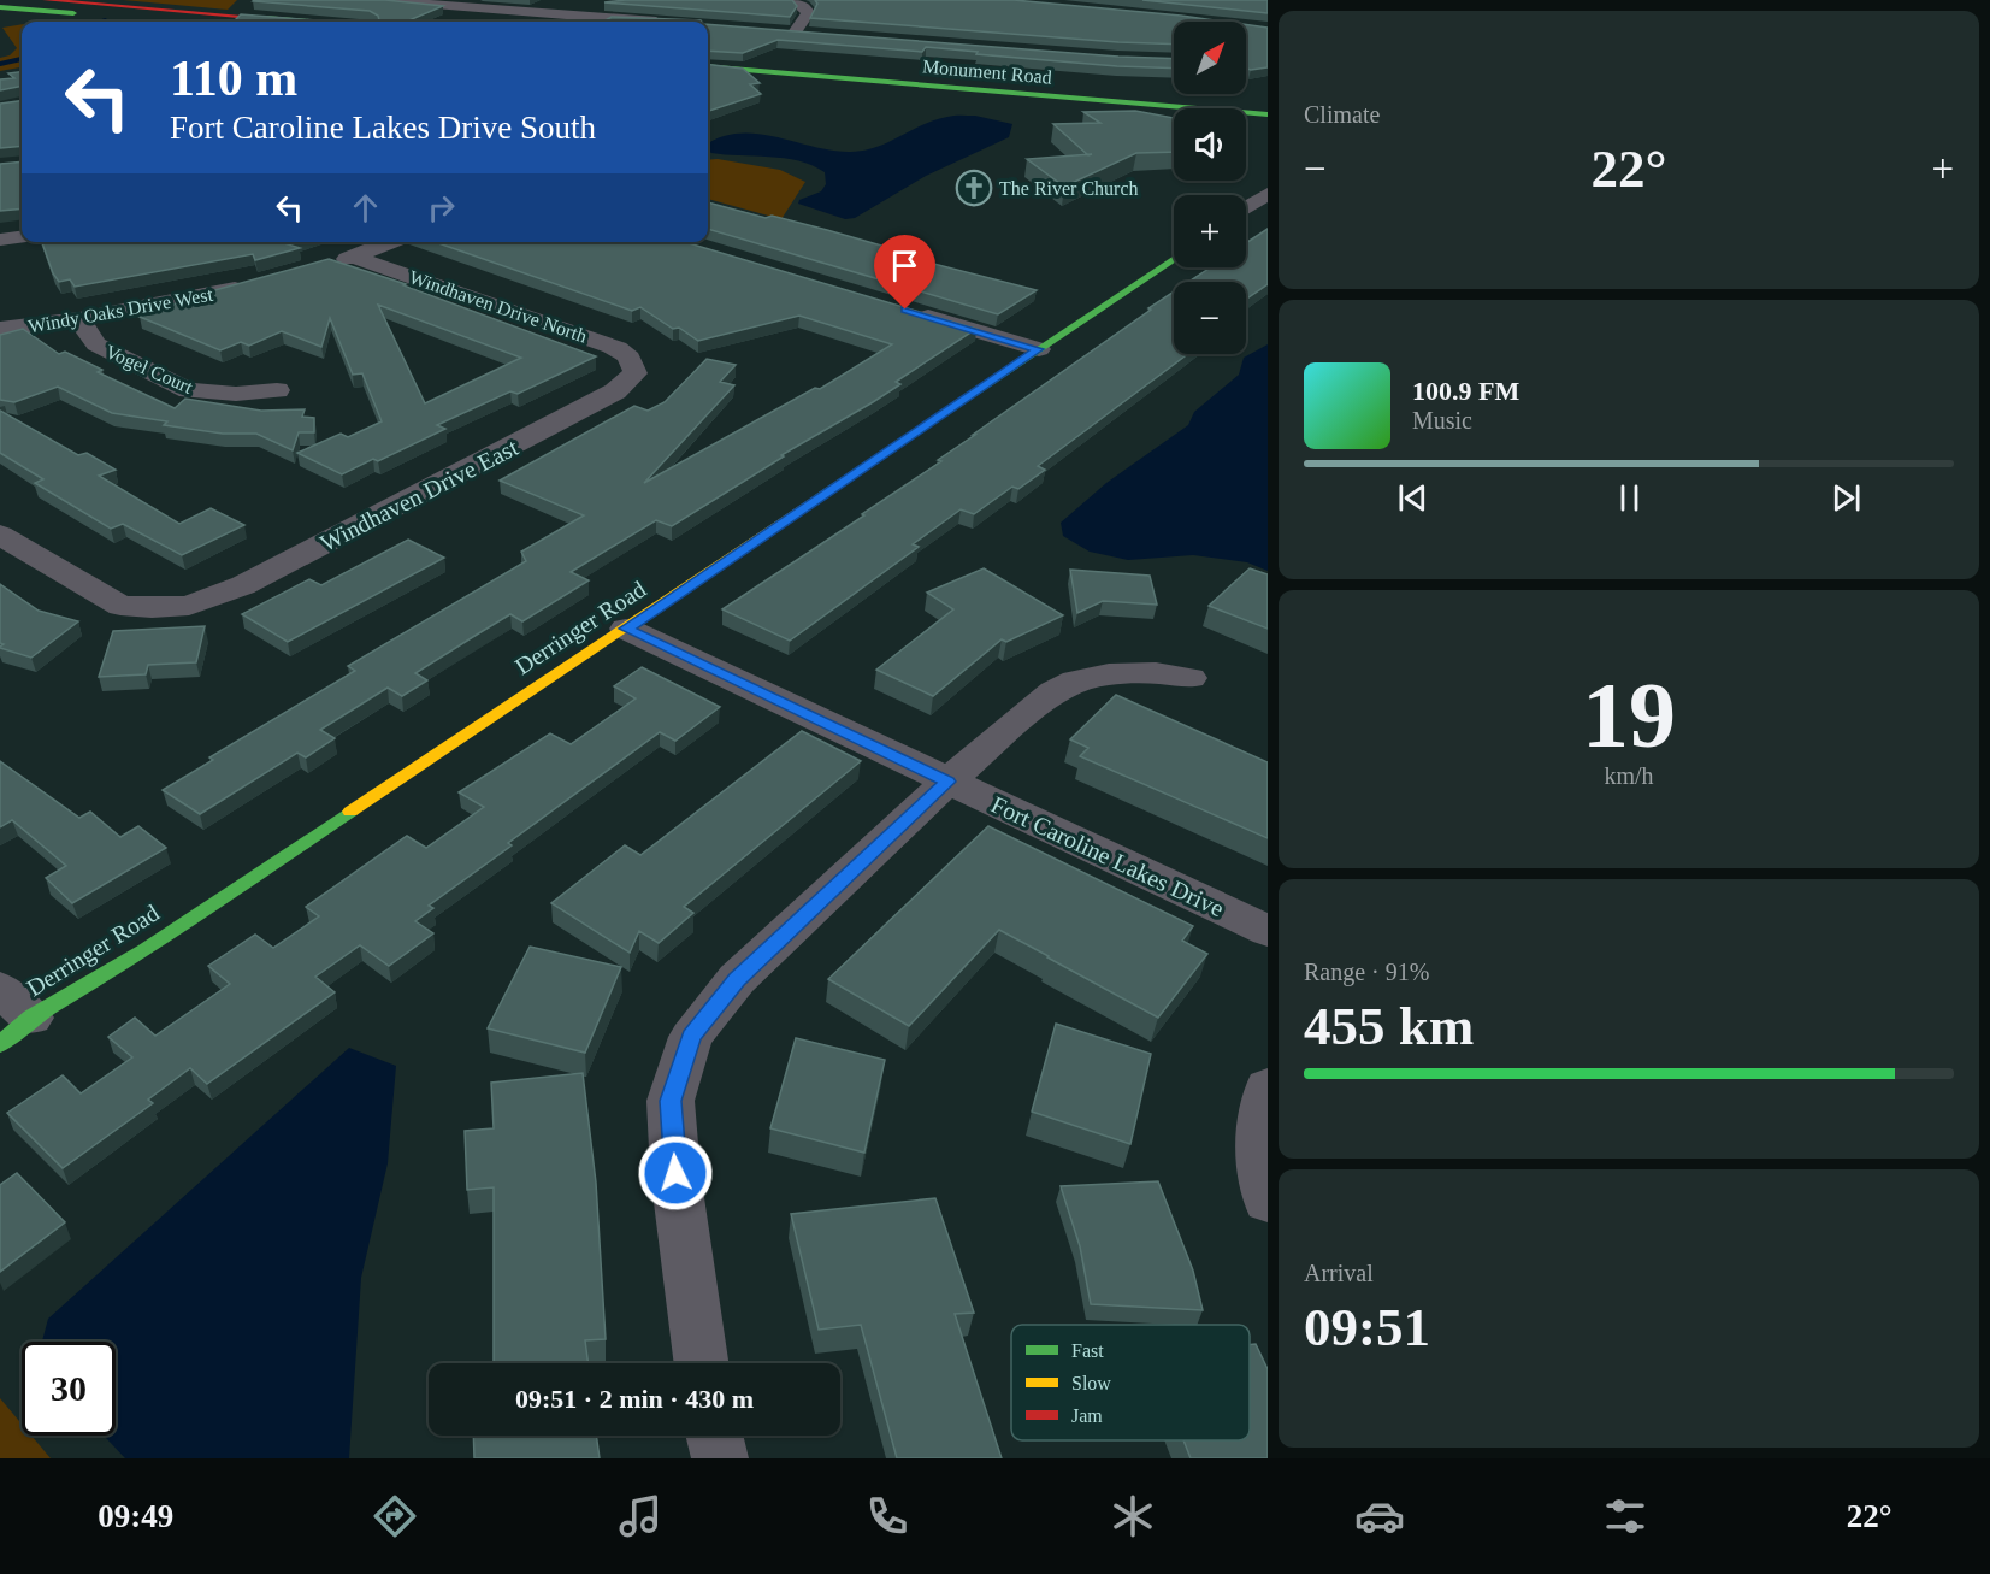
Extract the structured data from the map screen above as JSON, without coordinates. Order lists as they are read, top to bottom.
{
  "streets": {
    "main road": ["Monument Road", "Derringer Road"],
    "street": [
      "Windhaven Drive North",
      "Windy Oaks Drive West",
      "Vogel Court",
      "Windhaven Drive East",
      "Fort Caroline Lakes Drive"
    ]
  },
  "crossings": [
    ["Windhaven Drive North", "Windhaven Drive East"],
    ["Windy Oaks Drive West", "Vogel Court"],
    ["Derringer Road", "Fort Caroline Lakes Drive"]
  ],
  "places": {
    "church": ["The River Church"]
  },
  "legend": ["Fast", "Slow", "Jam"],
  "north": "top right",
  "page": {
    "tile": [
      "Climate",
      ["19", "km/h"],
      ["Range · 91%", "455 km"],
      ["Arrival", "09:51"]
    ],
    "map_buttons": ["+", "−"],
    "turn": ["110 m", "Fort Caroline Lakes Drive South"],
    "heat": ["−", "22°", "+"],
    "song": ["100.9 FM", "Music"],
    "limit": "30",
    "trip": "09:51 · 2 min · 430 m",
    "tabs": ["09:49", "22°"]
  }
}
